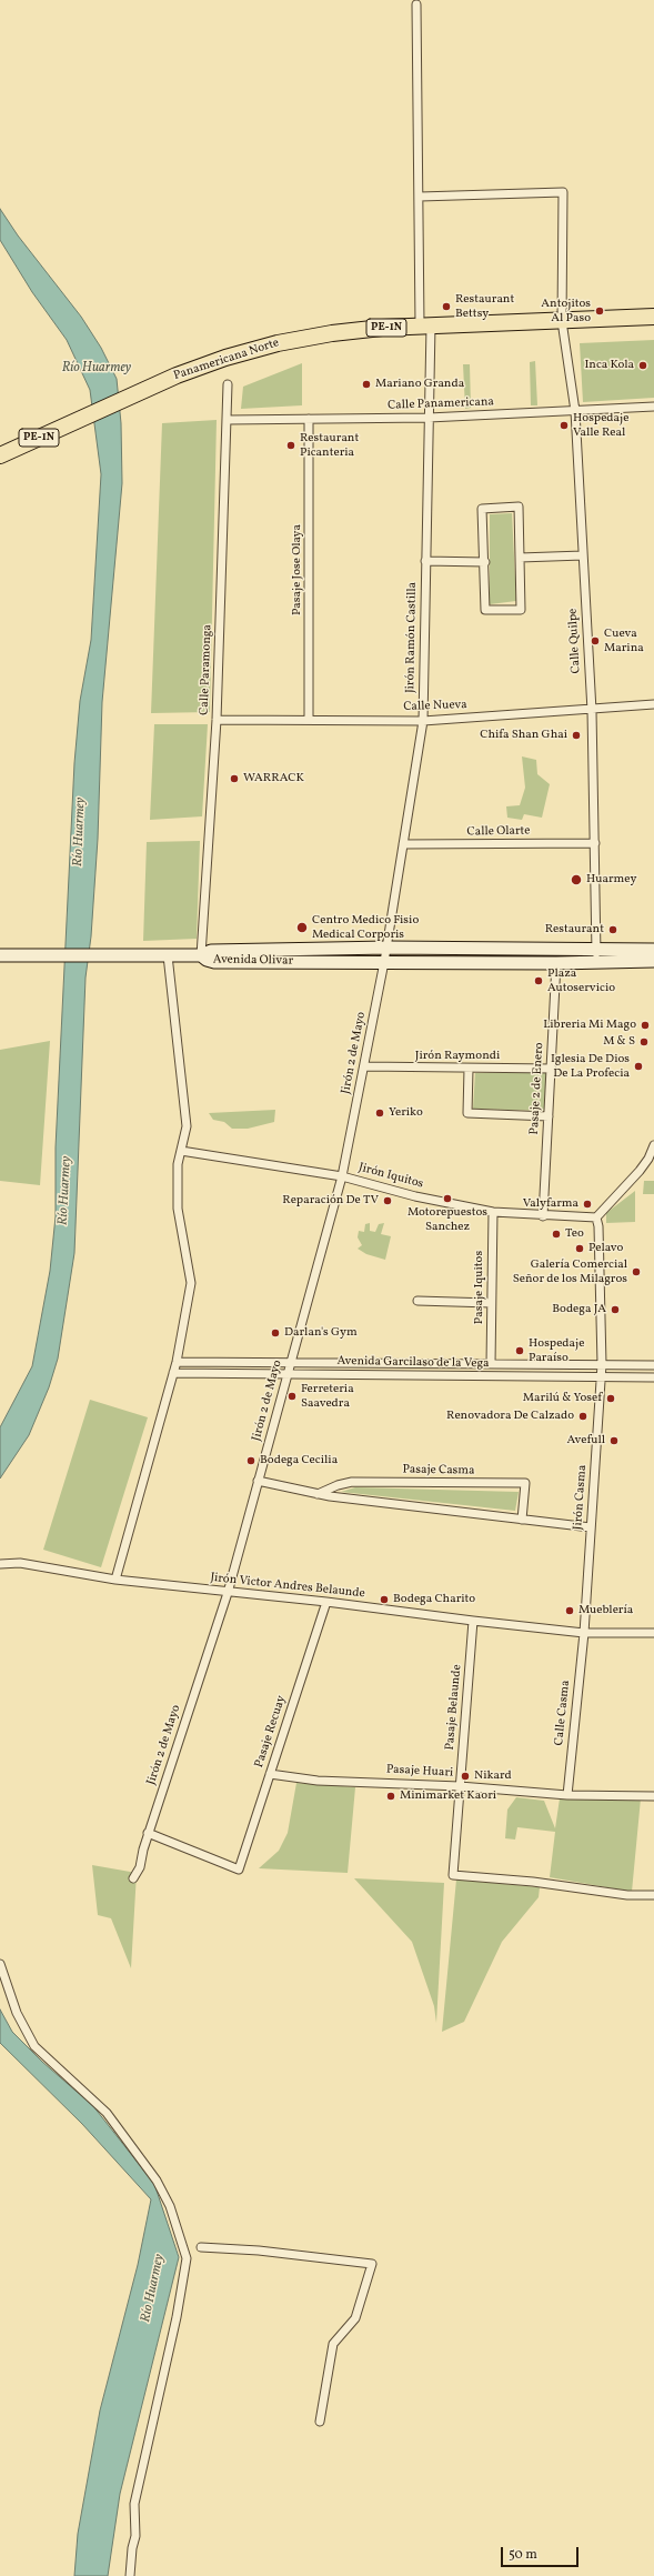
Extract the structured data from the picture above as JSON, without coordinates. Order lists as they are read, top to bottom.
{
  "streets": {
    "highway": ["PE-1N", "Panamericana Norte"],
    "street": [
      "Calle Panamericana",
      "Pasaje Jose Olaya",
      "Jirón Ramón Castilla",
      "Calle Quilpe",
      "Calle Paramonga",
      "Calle Nueva",
      "Calle Olarte",
      "Avenida Olivar",
      "Jirón 2 de Mayo",
      "Jirón Raymondi",
      "Pasaje 2 de Enero",
      "Jirón Iquitos",
      "Pasaje Iquitos",
      "Avenida Garcilaso de la Vega",
      "Pasaje Casma",
      "Jirón Casma",
      "Jirón Victor Andres Belaunde",
      "Pasaje Belaunde",
      "Calle Casma",
      "Pasaje Recuay",
      "Pasaje Huari"
    ]
  },
  "crossings": [
    ["Panamericana Norte", "Jirón Ramón Castilla"],
    ["Panamericana Norte", "Calle Quilpe"],
    ["Calle Panamericana", "Pasaje Jose Olaya"],
    ["Calle Panamericana", "Jirón Ramón Castilla"],
    ["Calle Panamericana", "Calle Quilpe"],
    ["Calle Panamericana", "Calle Paramonga"],
    ["Pasaje Jose Olaya", "Calle Nueva"],
    ["Jirón Ramón Castilla", "Calle Quilpe"],
    ["Jirón Ramón Castilla", "Calle Nueva"],
    ["Jirón Ramón Castilla", "Calle Olarte"],
    ["Jirón Ramón Castilla", "Avenida Olivar"],
    ["Jirón Ramón Castilla", "Jirón 2 de Mayo"],
    ["Calle Quilpe", "Calle Nueva"],
    ["Calle Quilpe", "Calle Olarte"],
    ["Calle Quilpe", "Avenida Olivar"],
    ["Calle Paramonga", "Calle Nueva"],
    ["Calle Paramonga", "Avenida Olivar"],
    ["Avenida Olivar", "Jirón 2 de Mayo"],
    ["Avenida Olivar", "Pasaje 2 de Enero"],
    ["Jirón 2 de Mayo", "Jirón Raymondi"],
    ["Jirón 2 de Mayo", "Jirón Iquitos"],
    ["Jirón 2 de Mayo", "Avenida Garcilaso de la Vega"],
    ["Jirón 2 de Mayo", "Jirón Victor Andres Belaunde"],
    ["Jirón 2 de Mayo", "Pasaje Recuay"],
    ["Jirón Raymondi", "Pasaje 2 de Enero"],
    ["Pasaje 2 de Enero", "Jirón Iquitos"],
    ["Jirón Iquitos", "Pasaje Iquitos"],
    ["Jirón Iquitos", "Jirón Casma"],
    ["Pasaje Iquitos", "Avenida Garcilaso de la Vega"],
    ["Avenida Garcilaso de la Vega", "Jirón Casma"],
    ["Jirón Casma", "Jirón Victor Andres Belaunde"],
    ["Jirón Casma", "Calle Casma"],
    ["Jirón Victor Andres Belaunde", "Pasaje Belaunde"],
    ["Jirón Victor Andres Belaunde", "Calle Casma"],
    ["Jirón Victor Andres Belaunde", "Pasaje Recuay"],
    ["Pasaje Belaunde", "Pasaje Huari"],
    ["Calle Casma", "Pasaje Huari"],
    ["Pasaje Recuay", "Pasaje Huari"]
  ],
  "water": ["Río Huarmey"],
  "places": [
    "Restaurant Bettsy",
    "Antojitos Al Paso",
    "Inca Kola",
    "Mariano Granda",
    "Hospedaje Valle Real",
    "Restaurant Picanteria",
    "Cueva Marina",
    "Chifa Shan Ghai",
    "WARRACK",
    "Huarmey",
    "Centro Medico Fisio Medical Corporis",
    "Restaurant",
    "Plaza Autoservicio",
    "Libreria Mi Mago",
    "M & S",
    "Iglesia De Dios De La Profecia",
    "Yeriko",
    "Motorepuestos Sanchez",
    "Reparación De TV",
    "Valyfarma",
    "Teo",
    "Pelavo",
    "Galería Comercial Señor de los Milagros",
    "Bodega JA",
    "Darlan's Gym",
    "Hospedaje Paraíso",
    "Ferreteria Saavedra",
    "Marilú & Yosef",
    "Renovadora De Calzado",
    "Avefull",
    "Bodega Cecilia",
    "Bodega Charito",
    "Mueblería",
    "Nikard",
    "Minimarket Kaori"
  ],
  "scale_bar": "50 m"
}
